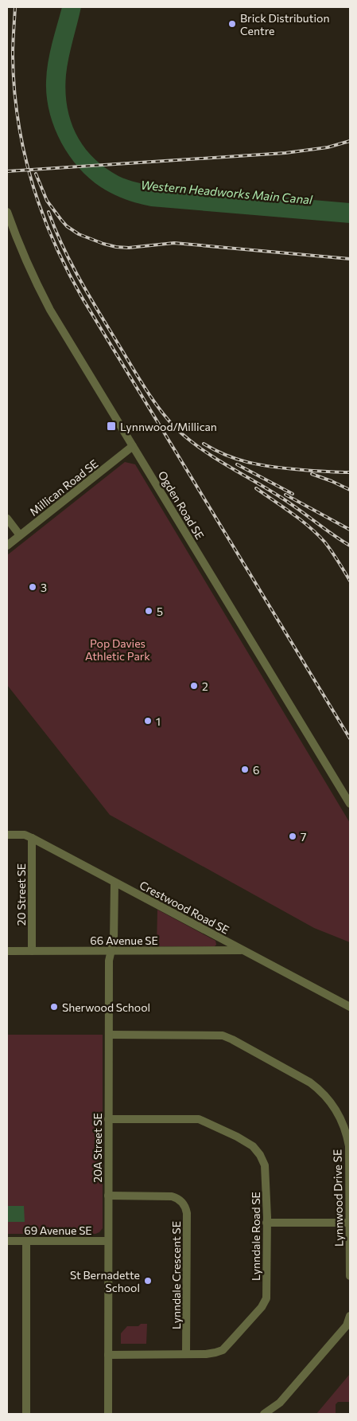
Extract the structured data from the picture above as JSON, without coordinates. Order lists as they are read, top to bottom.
{
  "streets": {
    "street": [
      "Millican Road SE",
      "Ogden Road SE",
      "20 Street SE",
      "Crestwood Road SE",
      "66 Avenue SE",
      "20A Street SE",
      "Lynnwood Drive SE",
      "69 Avenue SE",
      "Lynndale Road SE",
      "Lynndale Crescent SE"
    ]
  },
  "crossings": [
    ["Millican Road SE", "Ogden Road SE"],
    ["20 Street SE", "Crestwood Road SE"],
    ["20 Street SE", "66 Avenue SE"],
    ["Crestwood Road SE", "66 Avenue SE"],
    ["Crestwood Road SE", "20A Street SE"],
    ["66 Avenue SE", "20A Street SE"],
    ["20A Street SE", "Lynnwood Drive SE"],
    ["20A Street SE", "69 Avenue SE"],
    ["20A Street SE", "Lynndale Road SE"],
    ["20A Street SE", "Lynndale Crescent SE"],
    ["Lynndale Road SE", "Lynndale Crescent SE"]
  ],
  "water": ["Western Headworks Main Canal"],
  "parks": ["Pop Davies Athletic Park"],
  "places": {
    "other": [
      "Brick Distribution Centre",
      "3",
      "5",
      "2",
      "1",
      "6",
      "7",
      "Sherwood School",
      "St Bernadette School"
    ],
    "transit": ["Lynnwood/Millican"]
  }
}
